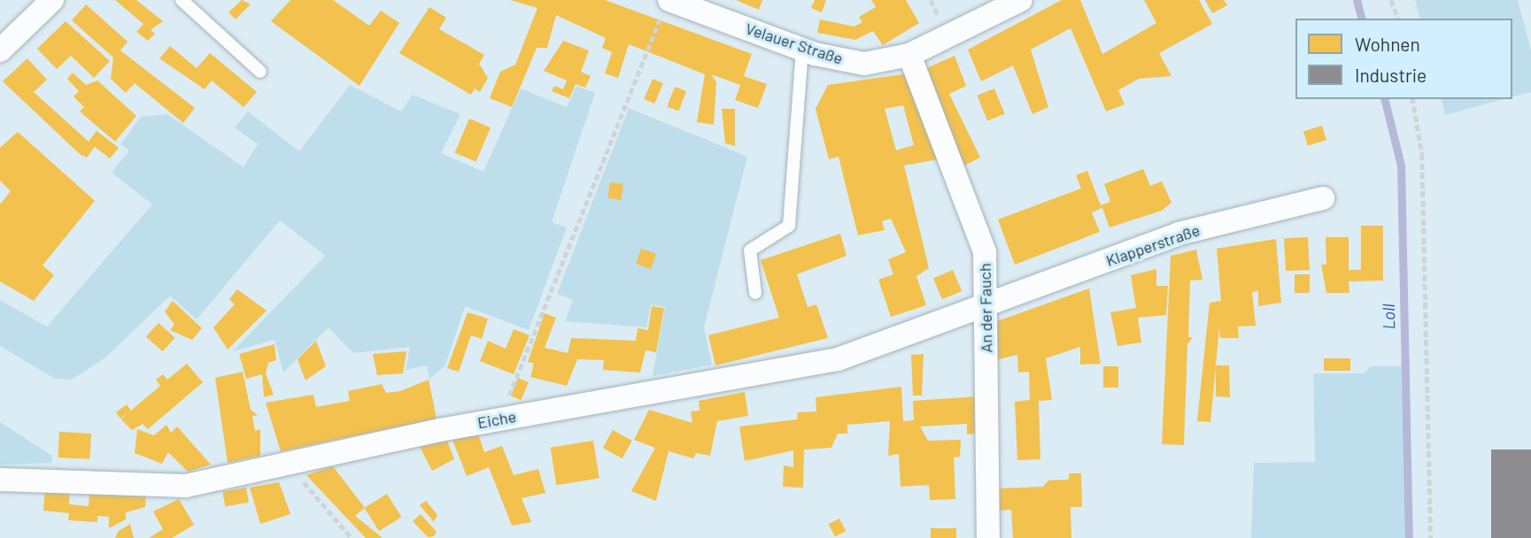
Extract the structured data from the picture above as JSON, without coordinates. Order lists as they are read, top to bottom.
{
  "streets": {
    "street": [
      "Velauer Straße",
      "Klapperstraße",
      "An der Fauch",
      "Eiche"
    ]
  },
  "crossings": [
    ["Velauer Straße", "An der Fauch"],
    ["Klapperstraße", "An der Fauch"],
    ["Klapperstraße", "Eiche"],
    ["An der Fauch", "Eiche"]
  ],
  "water": ["Loll"],
  "legend": ["Wohnen", "Industrie"]
}
